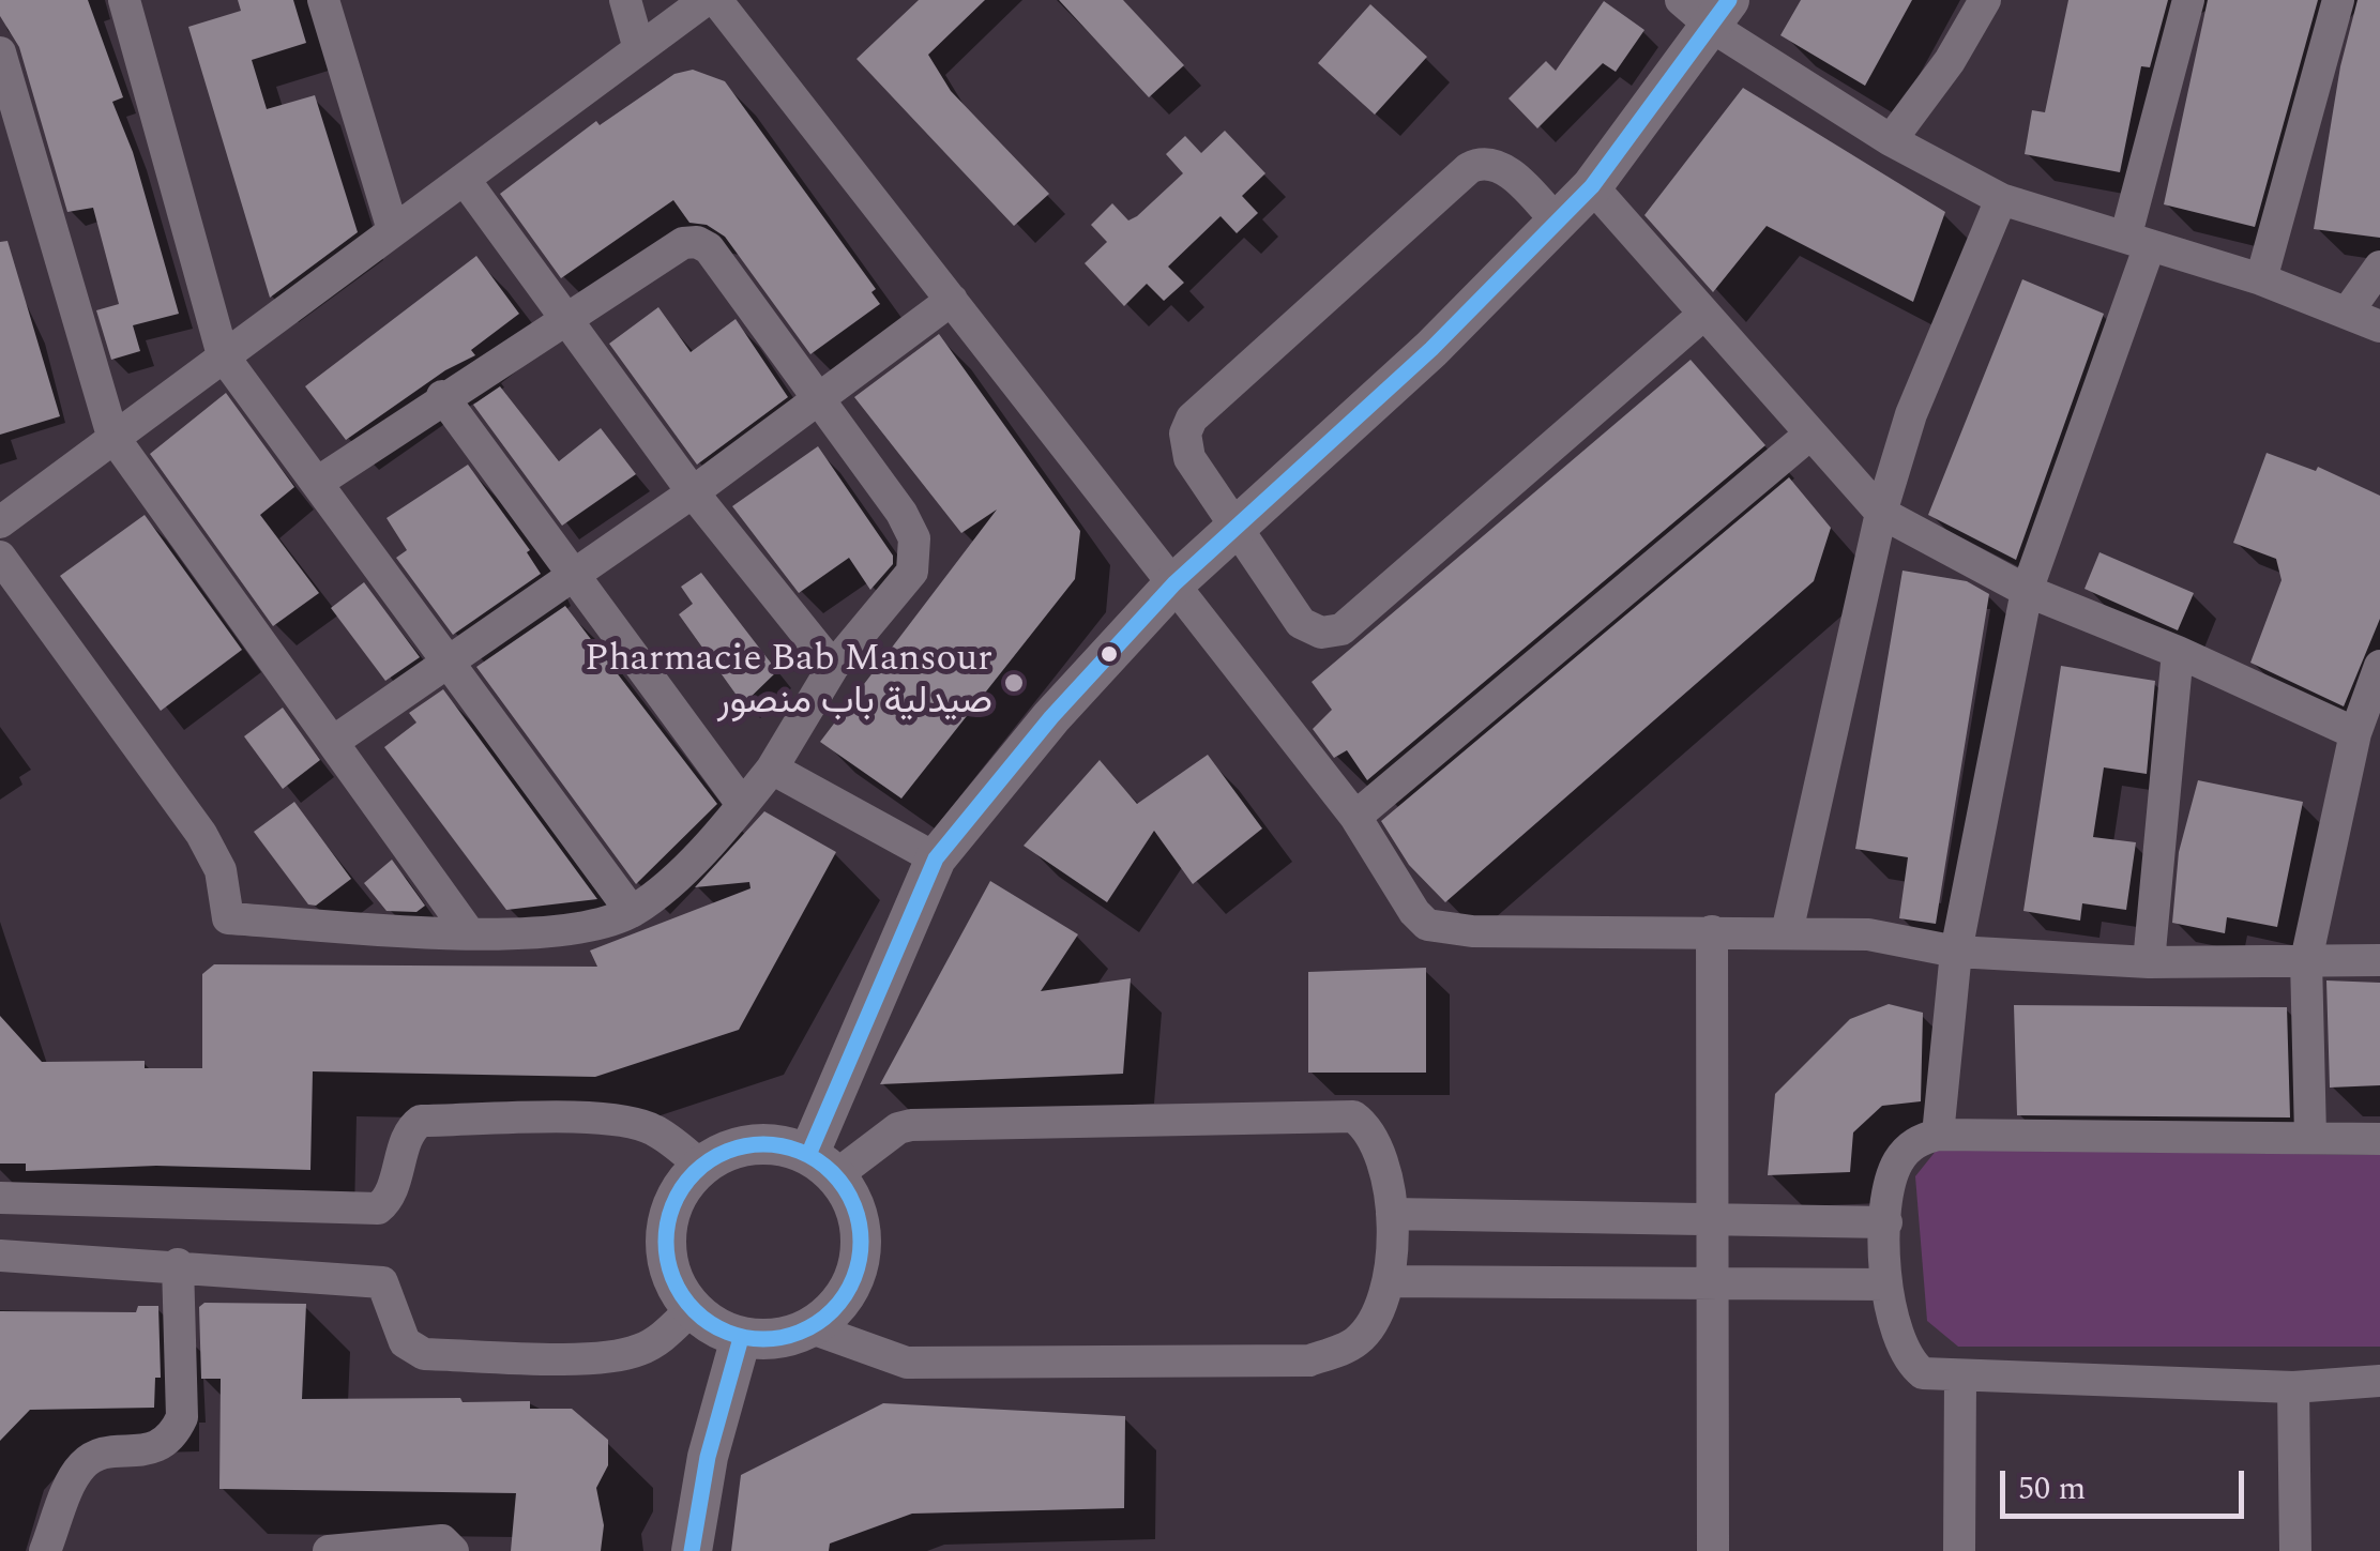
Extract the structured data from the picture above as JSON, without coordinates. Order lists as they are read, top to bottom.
{
  "places": ["Pharmacie Bab Mansour صيدلية باب منصور"],
  "scale_bar": "50 m"
}
